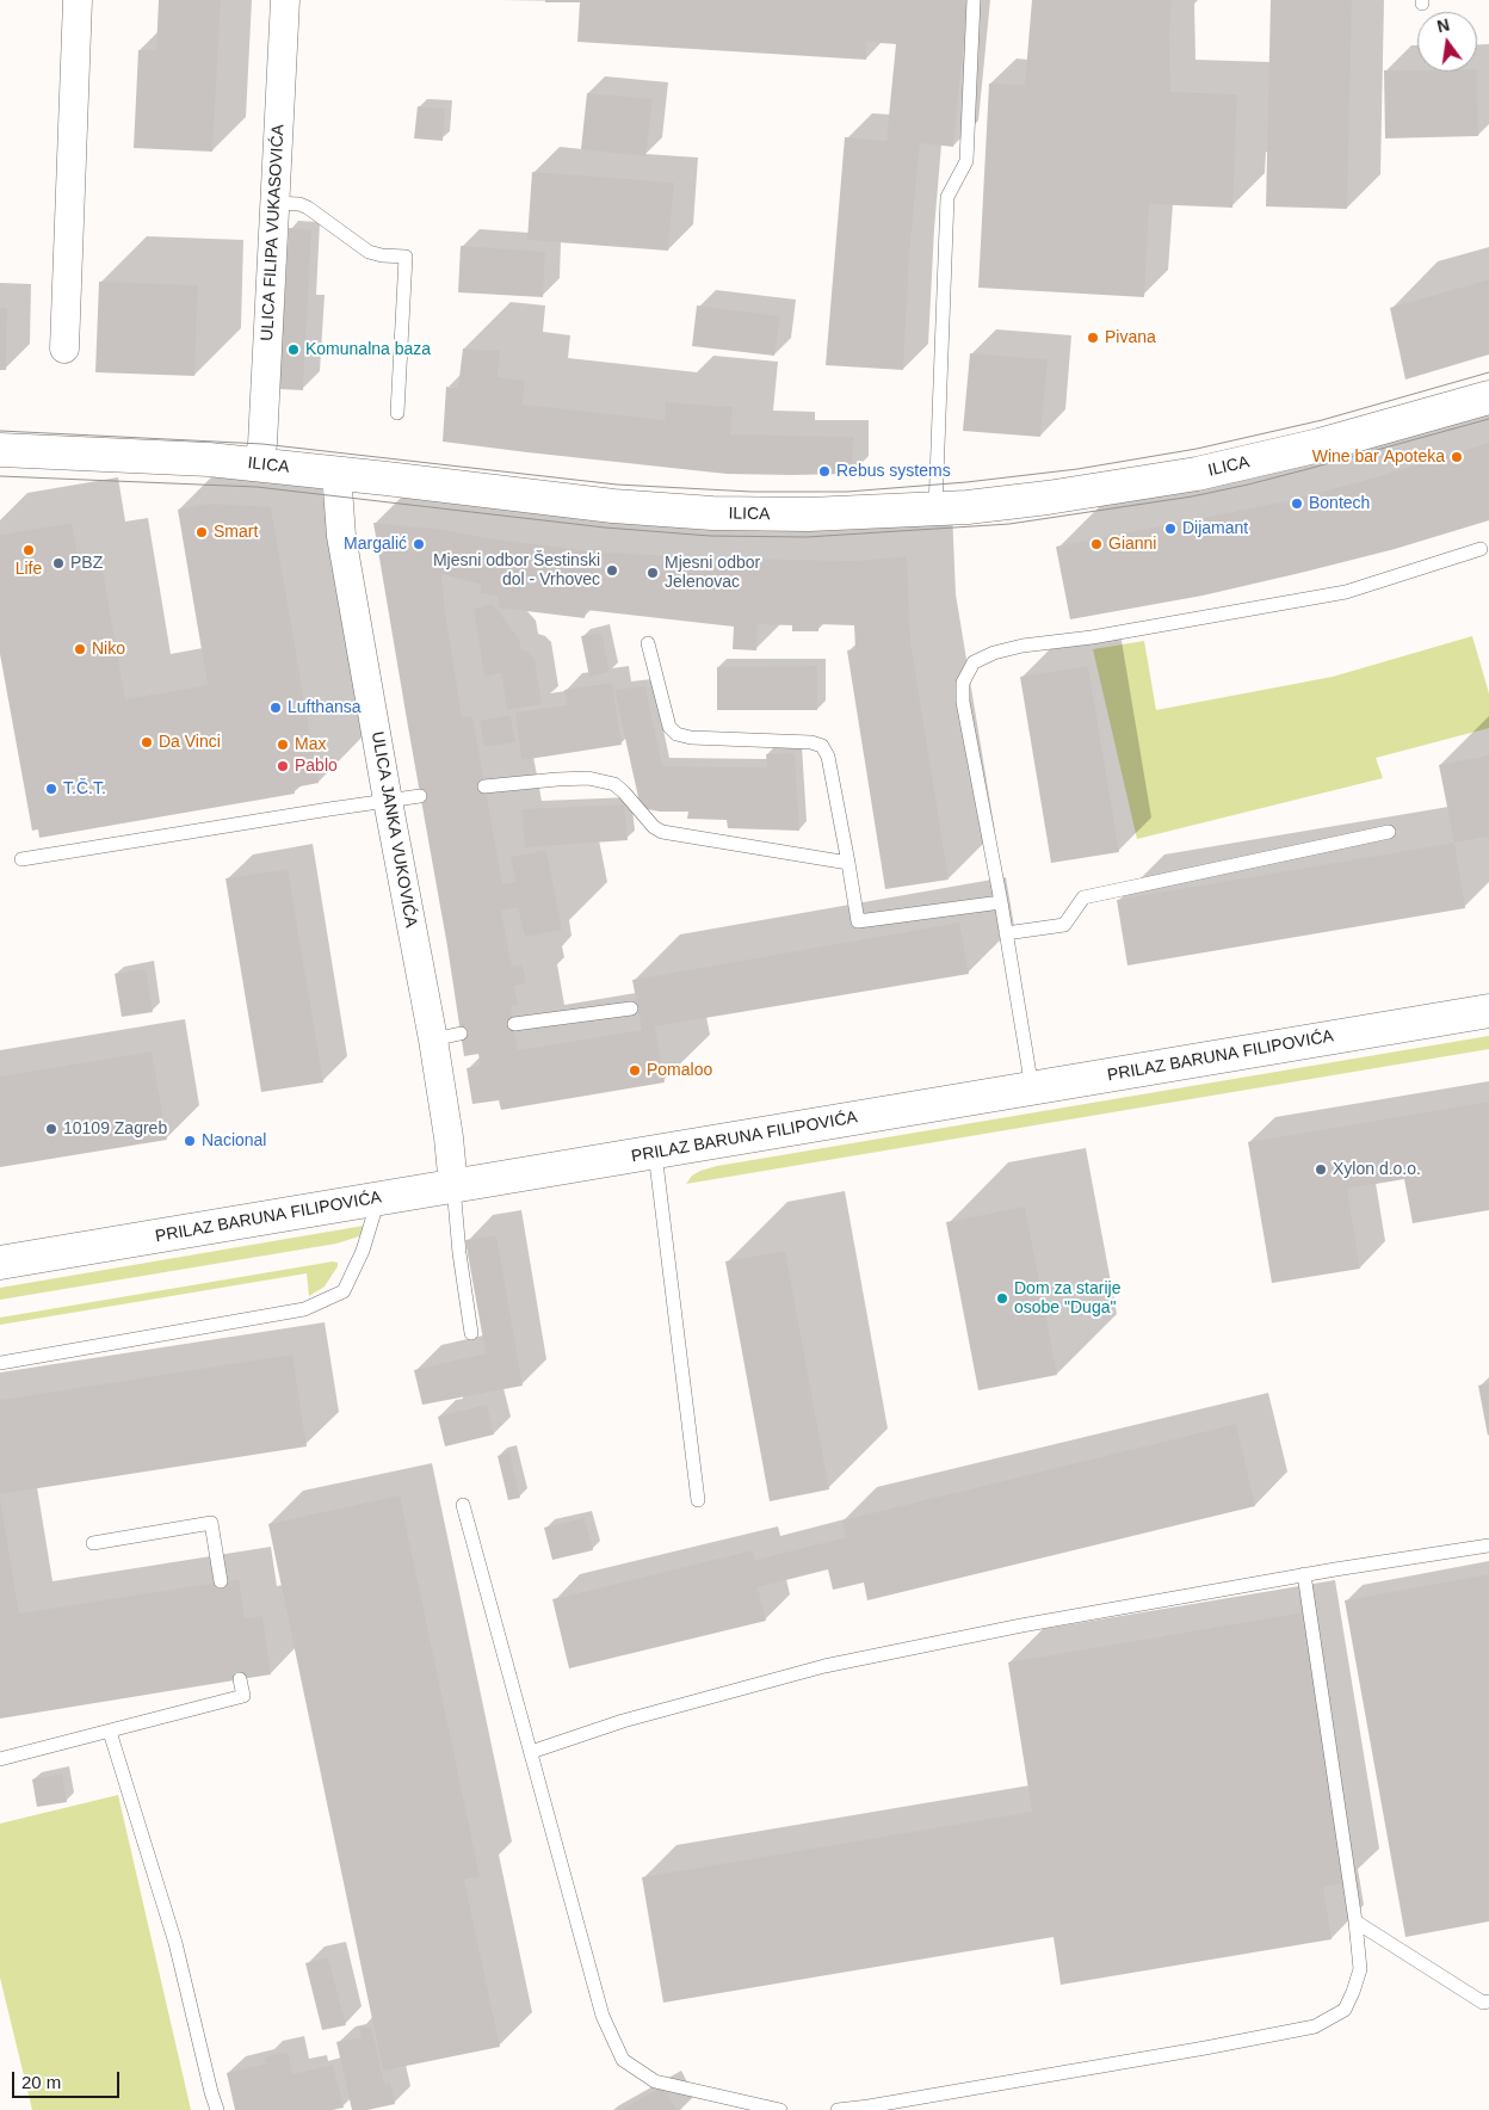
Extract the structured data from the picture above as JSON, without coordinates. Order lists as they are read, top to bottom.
{
  "streets": {
    "main road": ["ILICA", "PRILAZ BARUNA FILIPOVIĆA"],
    "street": ["ULICA FILIPA VUKASOVIĆA", "ULICA JANKA VUKOVIĆA"]
  },
  "crossings": [
    ["ULICA FILIPA VUKASOVIĆA", "ILICA"],
    ["ILICA", "ULICA JANKA VUKOVIĆA"],
    ["ULICA JANKA VUKOVIĆA", "PRILAZ BARUNA FILIPOVIĆA"]
  ],
  "places": [
    "Pivana",
    "Komunalna baza",
    "Wine bar Apoteka",
    "Rebus systems",
    "Bontech",
    "Dijamant",
    "Smart",
    "Margalić",
    "Gianni",
    "Life",
    "PBZ",
    "Mjesni odbor Šestinski dol - Vrhovec",
    "Mjesni odbor Jelenovac",
    "Niko",
    "Lufthansa",
    "Da Vinci",
    "Max",
    "Pablo",
    "T.Č.T.",
    "Pomaloo",
    "10109 Zagreb",
    "Nacional",
    "Xylon d.o.o.",
    "Dom za starije osobe \"Duga\""
  ],
  "scale_bar": "20 m",
  "north": "top"
}
